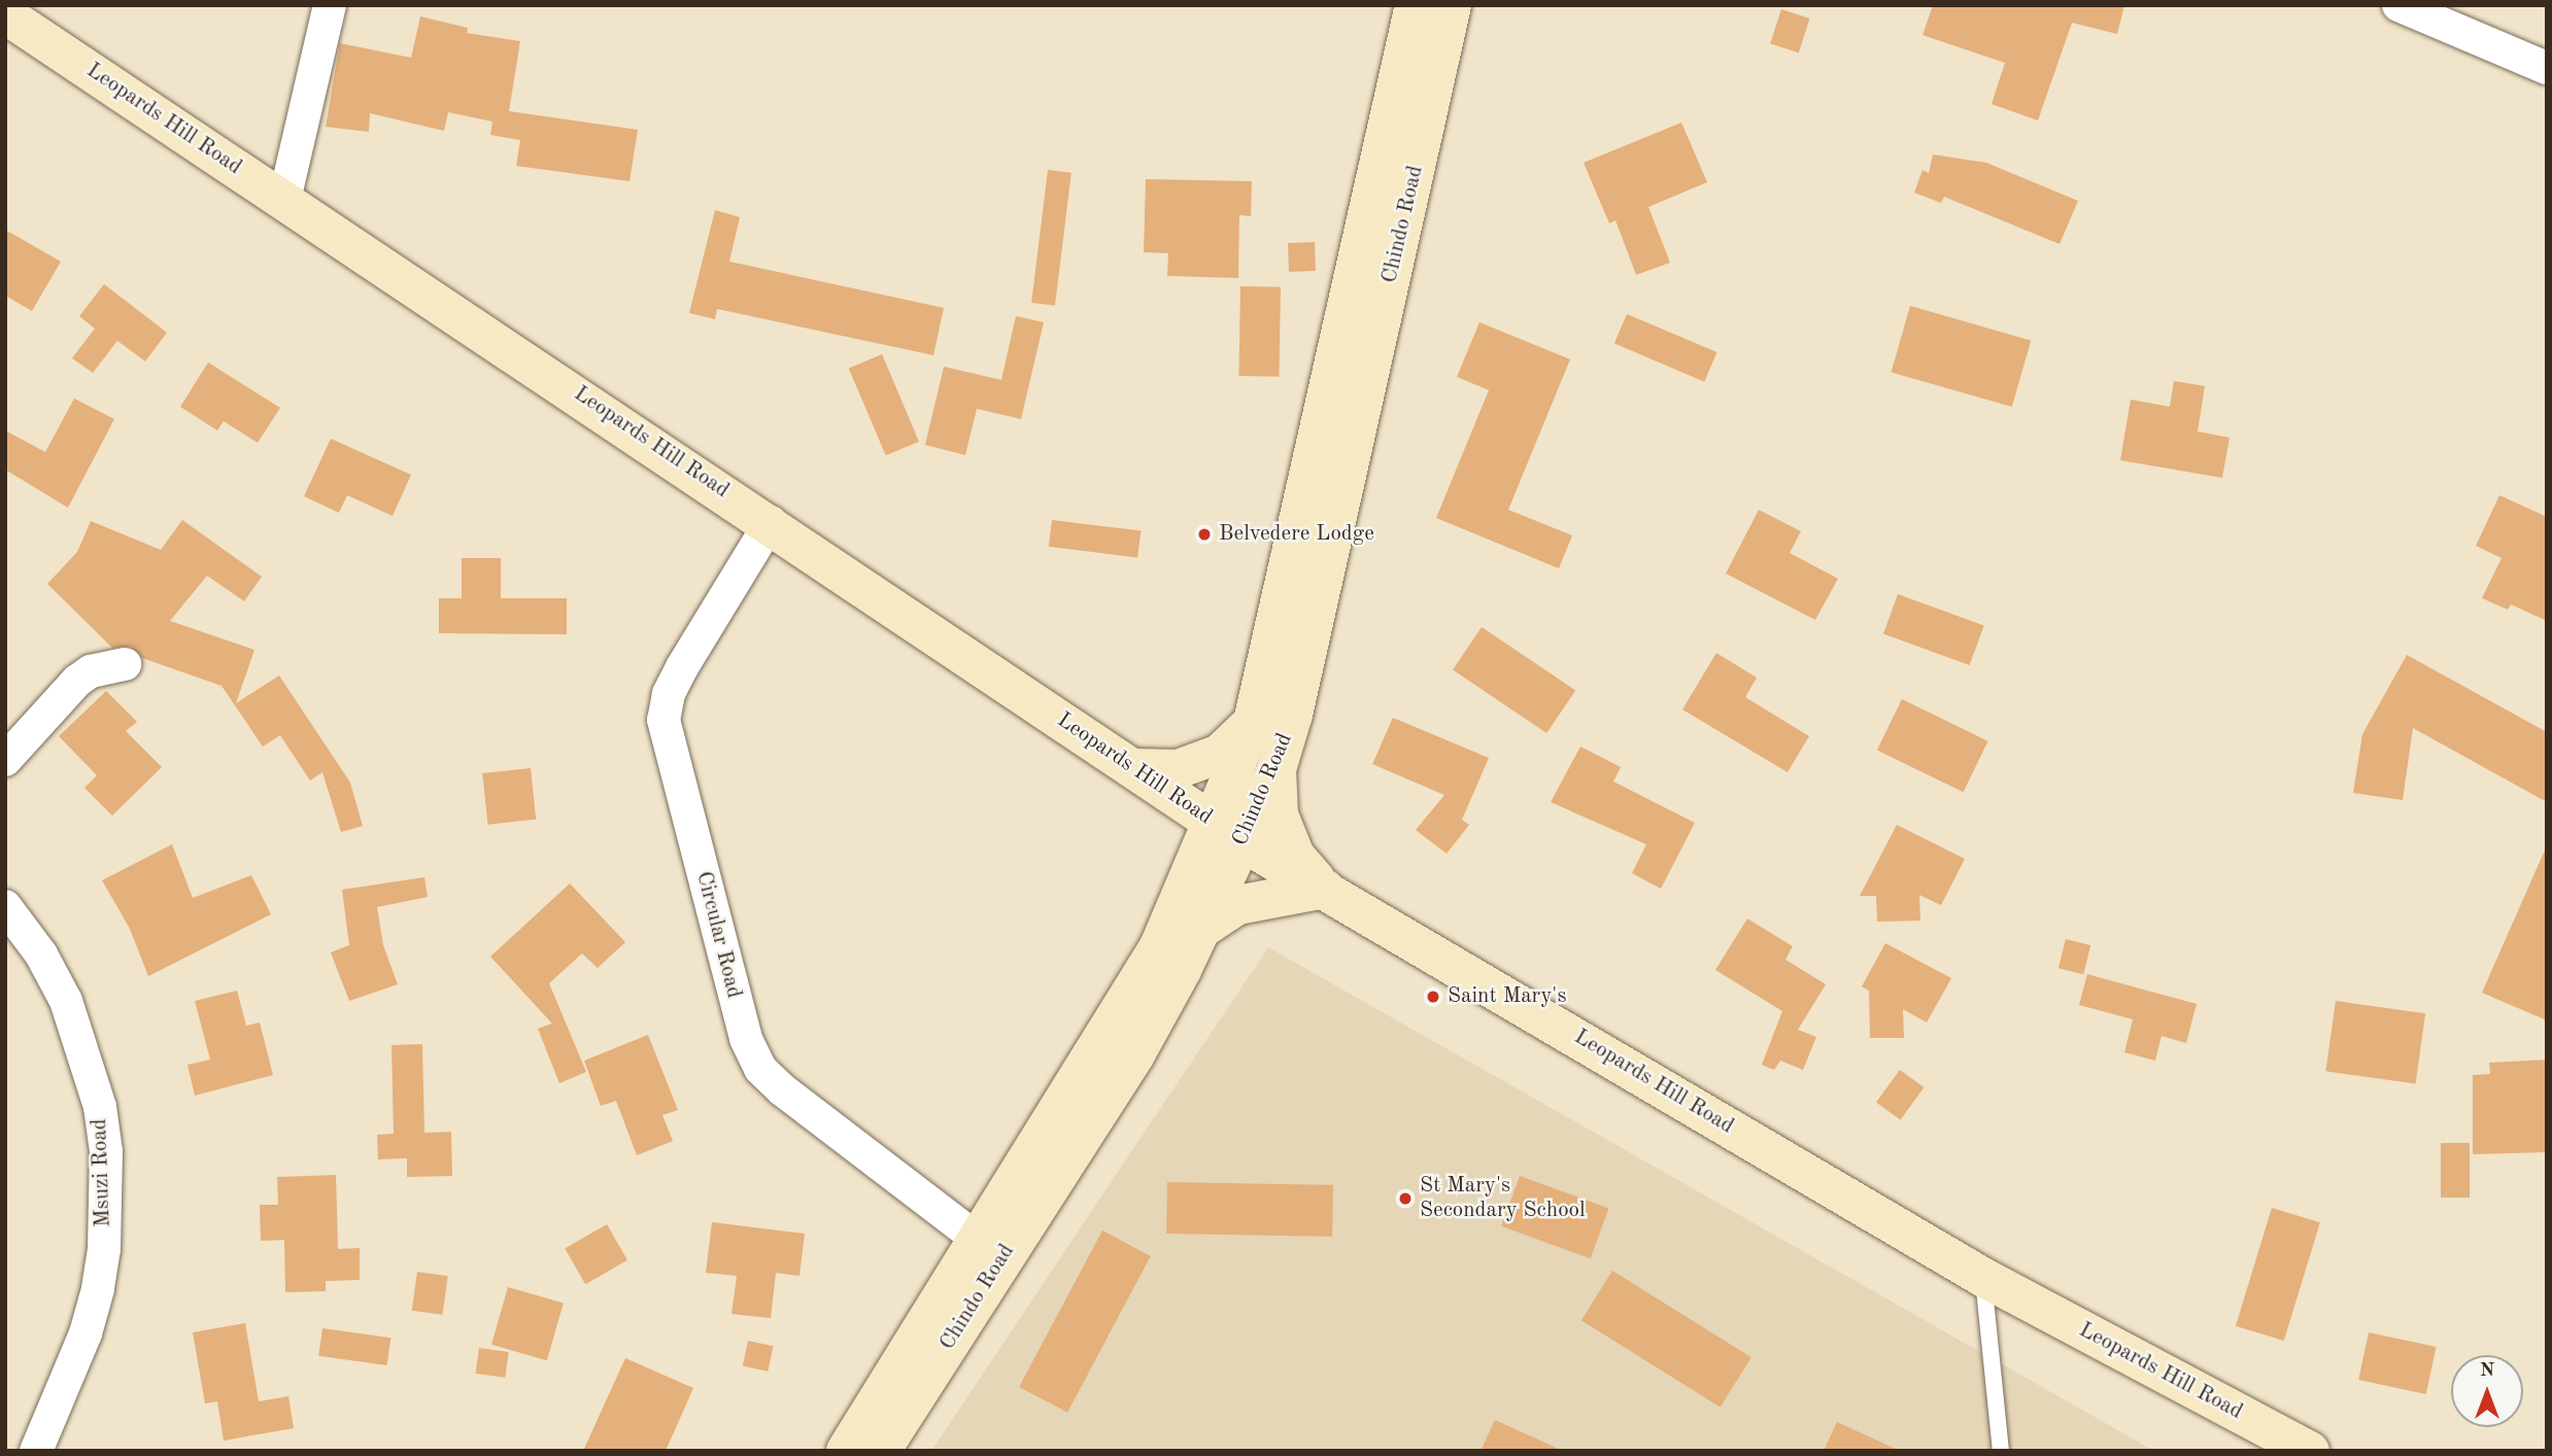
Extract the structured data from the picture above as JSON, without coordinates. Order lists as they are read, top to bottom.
{
  "streets": {
    "main road": ["Leopards Hill Road", "Chindo Road"],
    "street": ["Circular Road", "Msuzi Road"]
  },
  "crossings": [
    ["Leopards Hill Road", "Chindo Road"],
    ["Leopards Hill Road", "Circular Road"],
    ["Chindo Road", "Circular Road"]
  ],
  "places": ["Belvedere Lodge", "Saint Mary's", "St Mary's Secondary School"],
  "north": "top"
}
